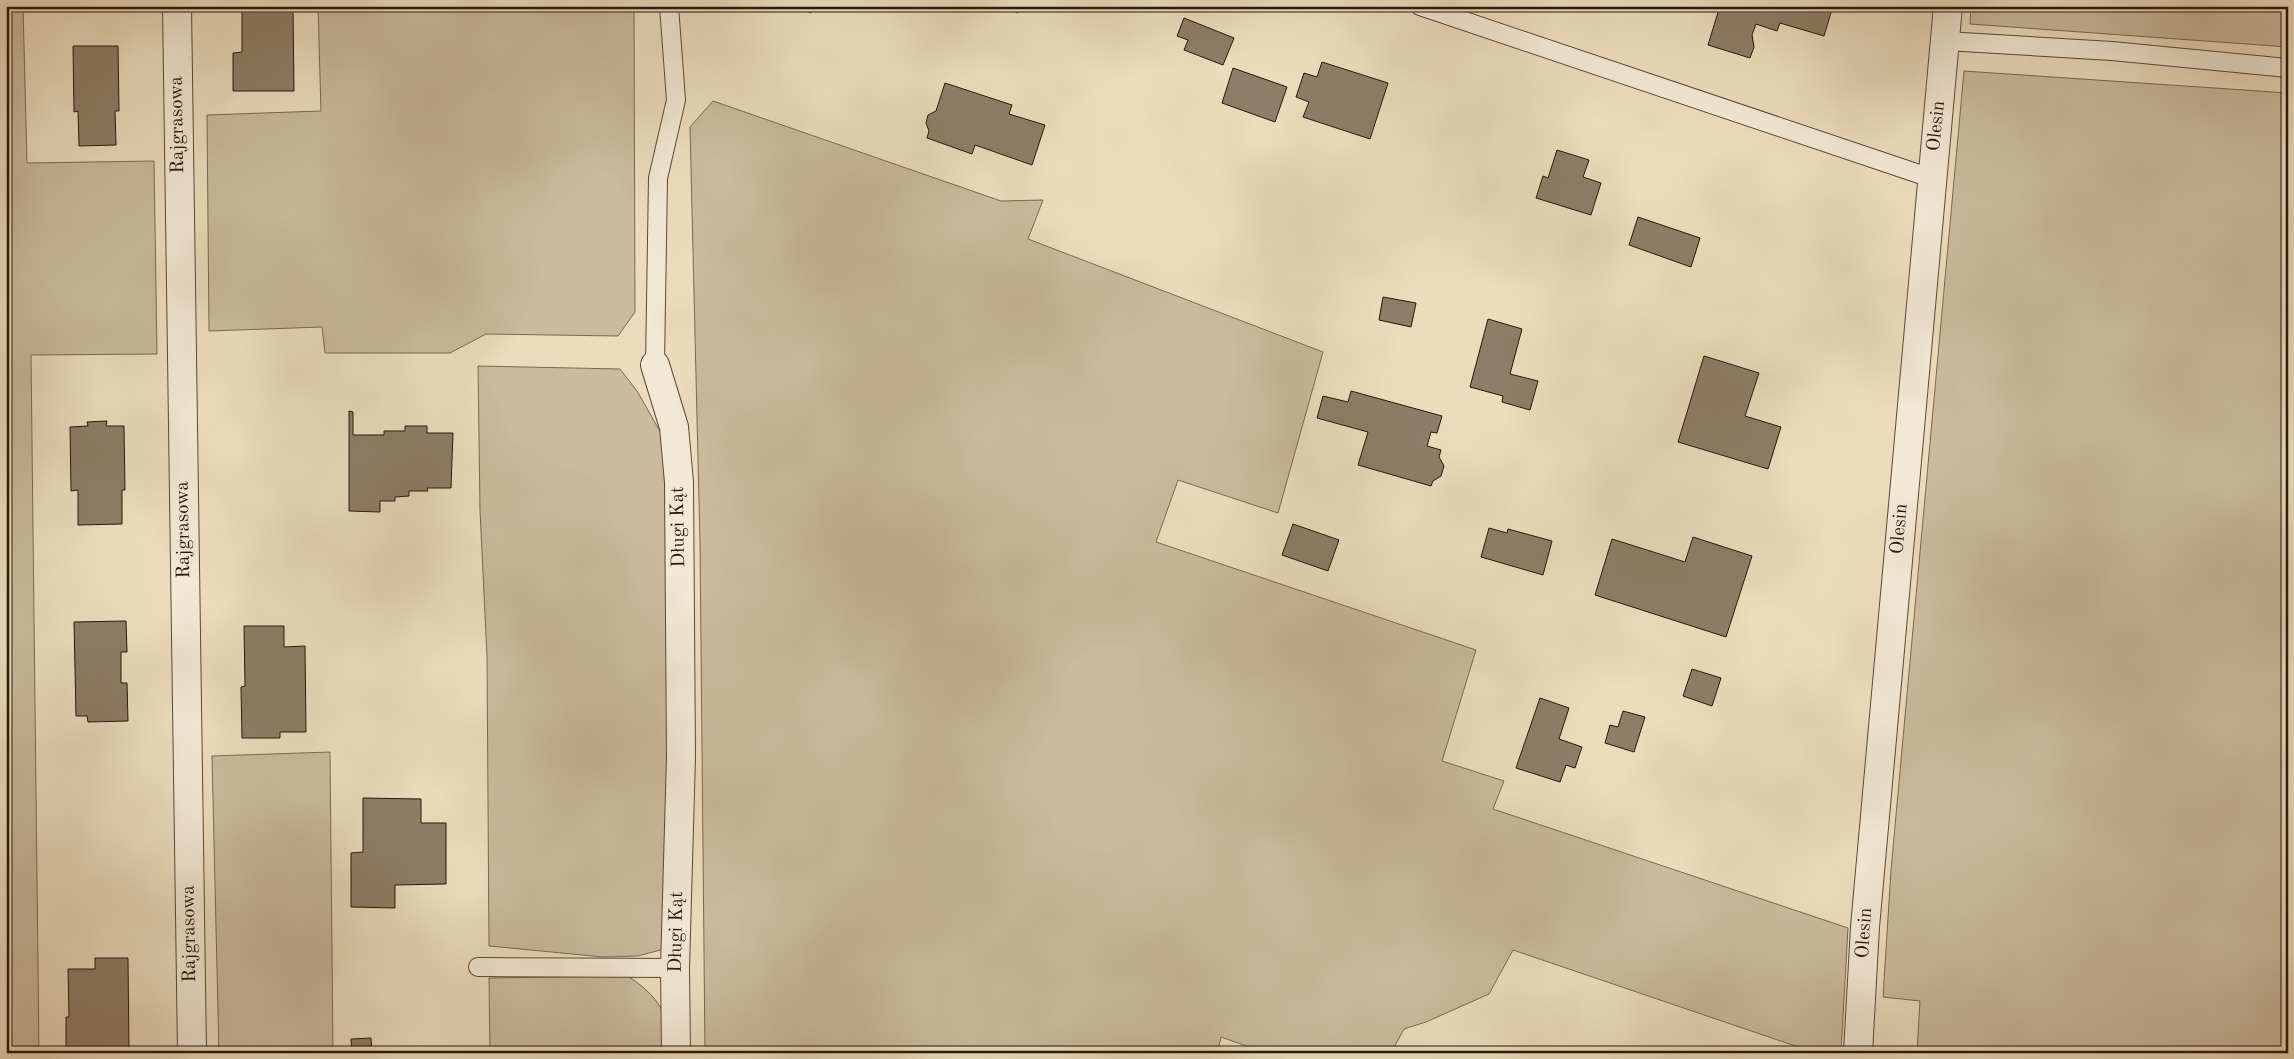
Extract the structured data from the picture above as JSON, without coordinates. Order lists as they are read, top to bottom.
{
  "streets": {
    "street": ["Rajgrasowa", "Olesin", "Długi Kąt"]
  }
}
